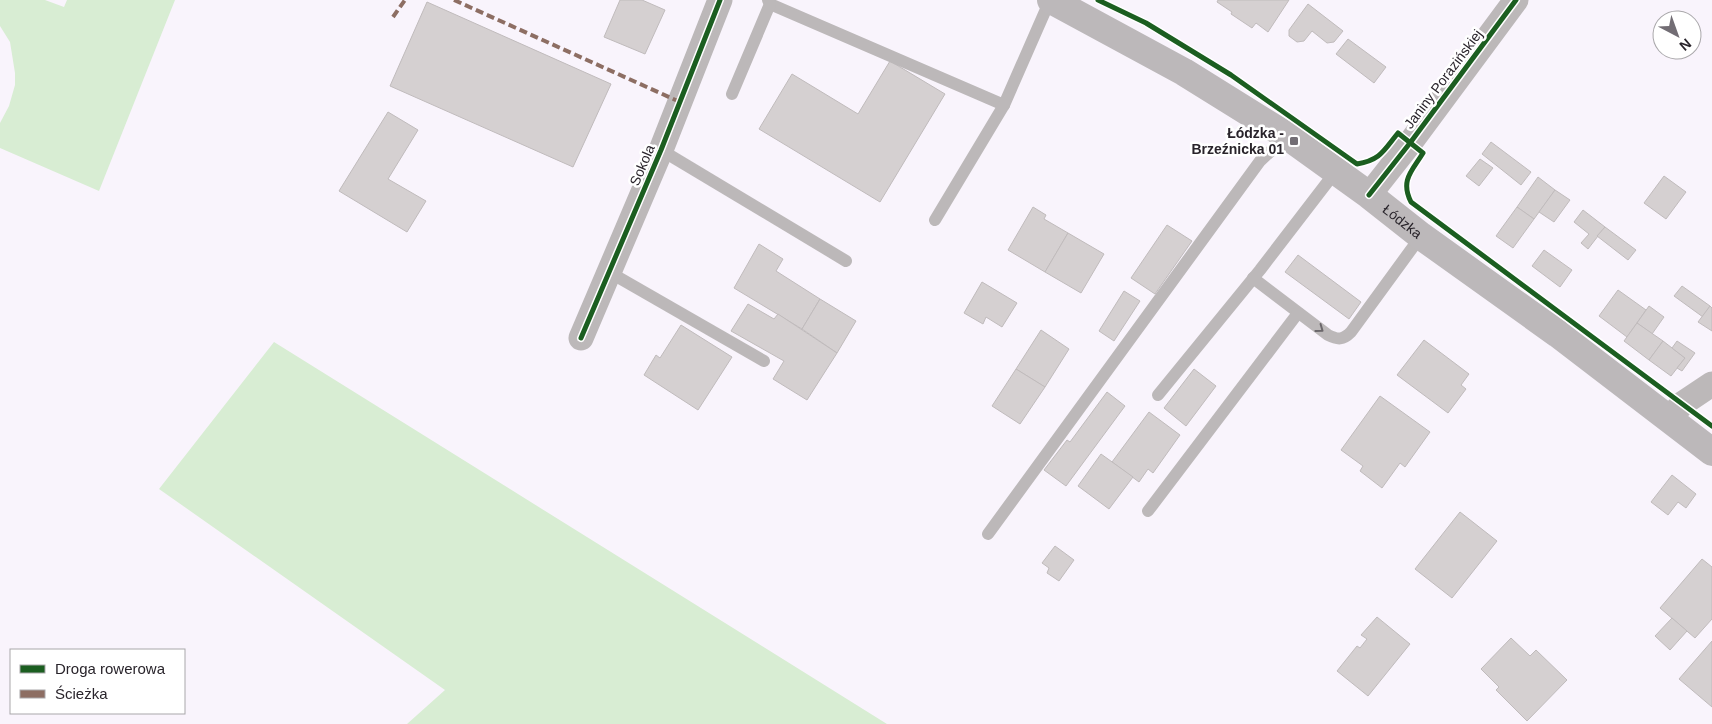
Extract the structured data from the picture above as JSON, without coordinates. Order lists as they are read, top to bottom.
{
  "streets": {
    "main road": ["Łódzka"],
    "street": ["Janiny Porazińskiej", "Sokola"]
  },
  "crossings": [
    ["Janiny Porazińskiej", "Łódzka"]
  ],
  "places": {
    "transit": ["Łódzka - Brzeźnicka 01"]
  },
  "legend": ["Droga rowerowa", "Ścieżka"],
  "north": "bottom right"
}
